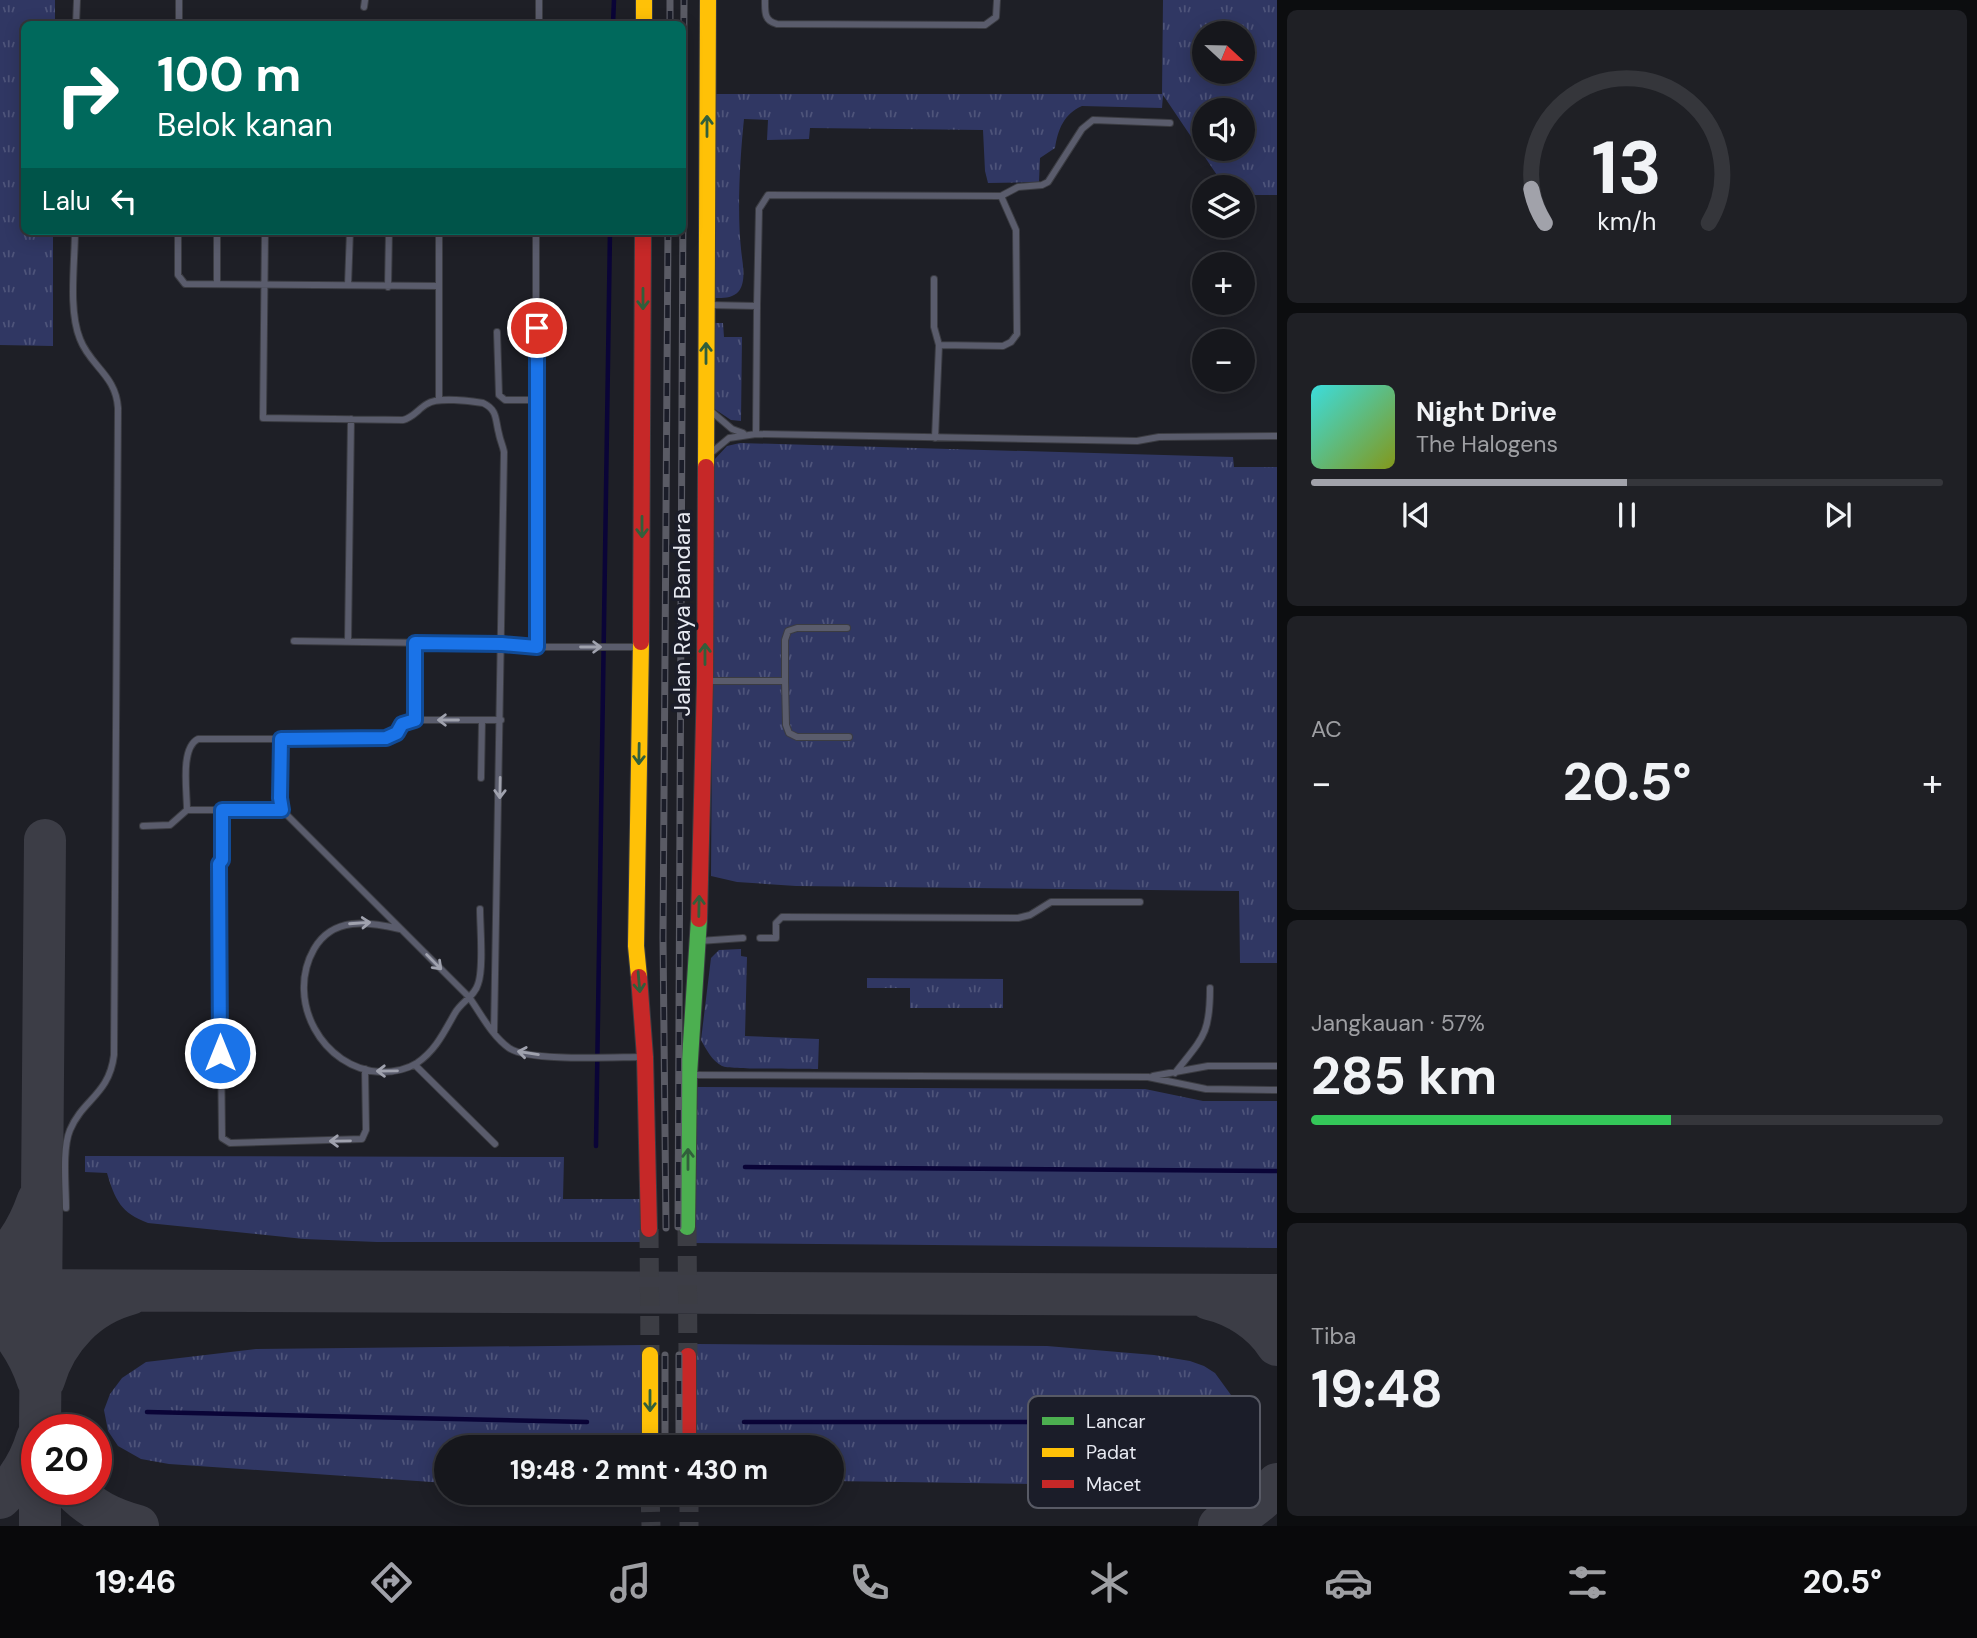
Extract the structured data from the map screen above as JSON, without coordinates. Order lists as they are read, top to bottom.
{
  "streets": {
    "street": ["Jalan Raya Bandara"]
  },
  "legend": ["Lancar", "Padat", "Macet"],
  "north": "right",
  "page": {
    "map_buttons": ["+", "−"],
    "turn": ["100 m", "Belok kanan"],
    "then": "Lalu",
    "song": ["Night Drive", "The Halogens"],
    "tile": [
      "AC",
      ["Jangkauan · 57%", "285 km"],
      ["Tiba", "19:48"]
    ],
    "heat": ["−", "20.5°", "+"],
    "limit": "20",
    "trip": "19:48 · 2 mnt · 430 m",
    "tabs": ["19:46", "20.5°"],
    "gauge": ["13", "km/h"]
  }
}
